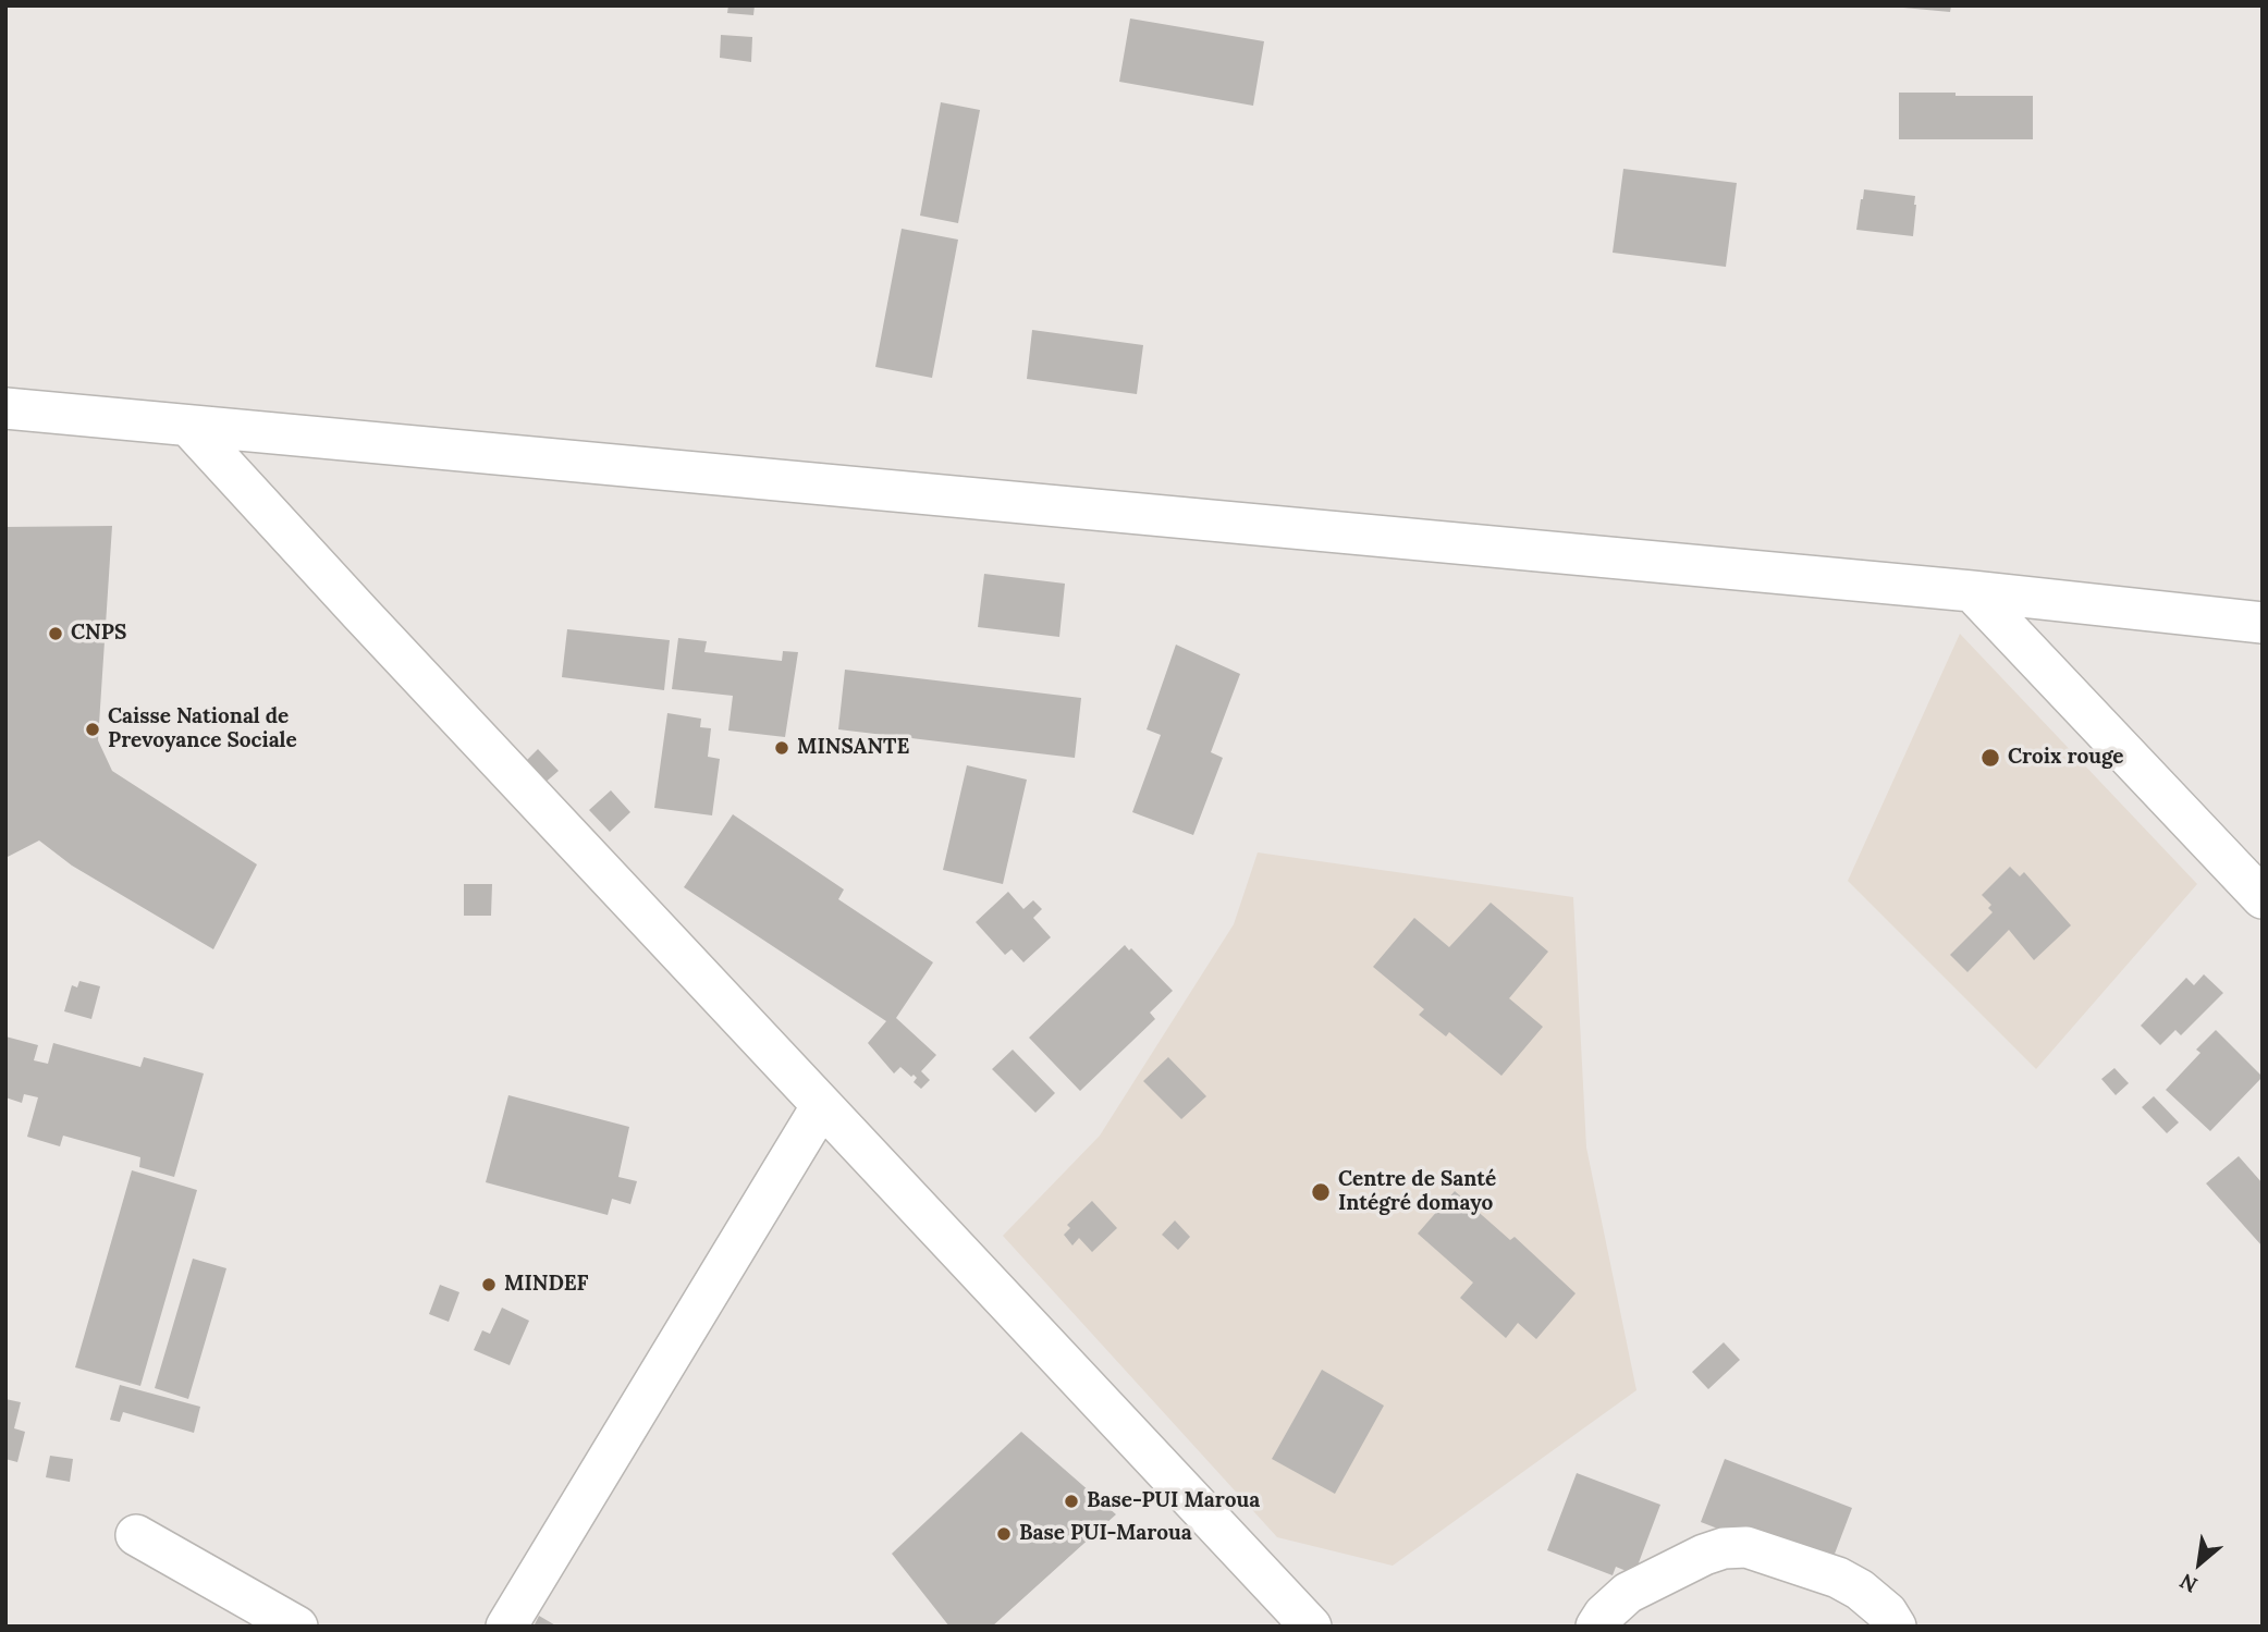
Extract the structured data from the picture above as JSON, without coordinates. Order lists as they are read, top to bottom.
{
  "places": [
    "CNPS",
    "Caisse National de Prevoyance Sociale",
    "MINSANTE",
    "Croix rouge",
    "Centre de Santé Intégré domayo",
    "MINDEF",
    "Base-PUI Maroua",
    "Base PUI-Maroua"
  ],
  "north": "bottom left"
}
